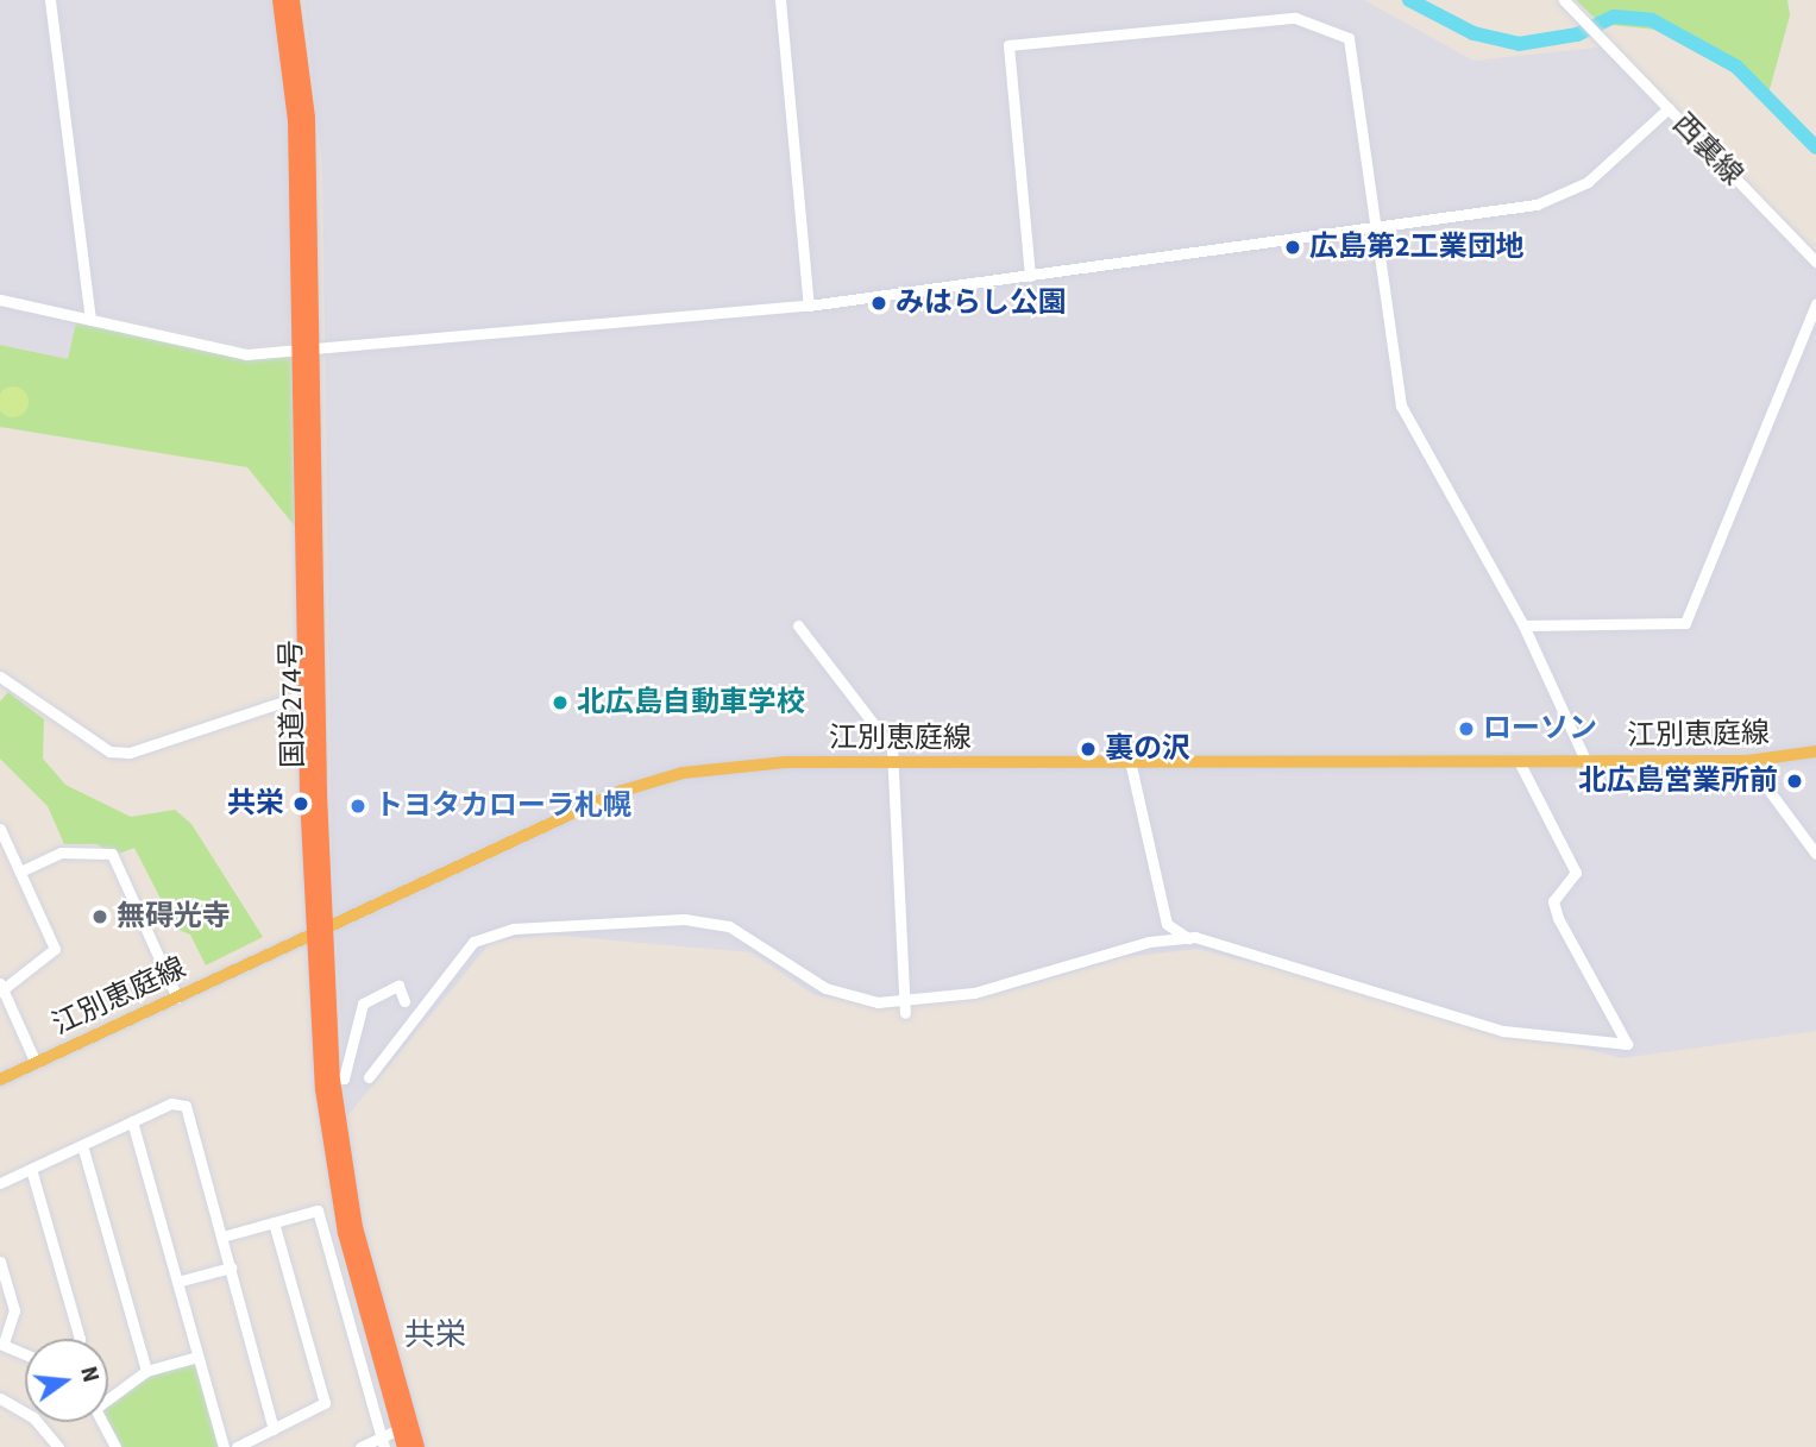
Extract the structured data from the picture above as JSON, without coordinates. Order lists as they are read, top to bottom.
{
  "streets": {
    "highway": ["国道274号"],
    "main road": ["江別恵庭線"],
    "street": ["西裏線"]
  },
  "crossings": [
    ["国道274号", "江別恵庭線"]
  ],
  "districts": ["共栄"],
  "places": [
    "広島第2工業団地",
    "みはらし公園",
    "北広島自動車学校",
    "ローソン",
    "裏の沢",
    "北広島営業所前",
    "共栄",
    "トヨタカローラ札幌",
    "無碍光寺"
  ],
  "north": "right"
}
